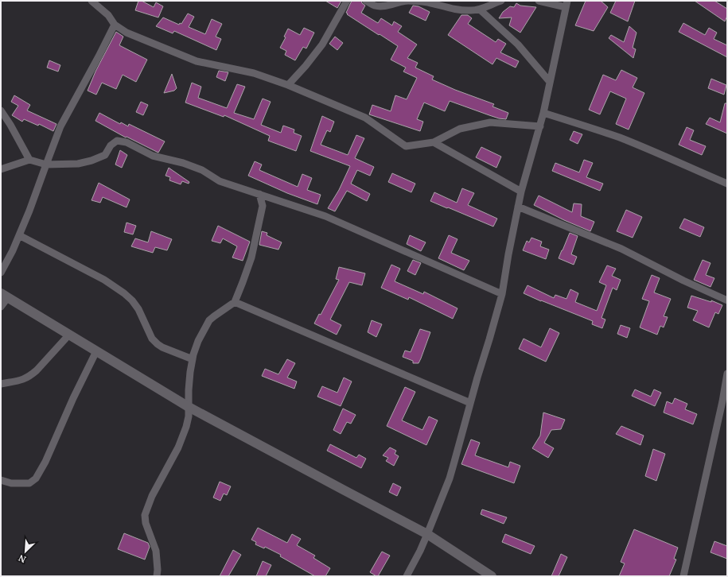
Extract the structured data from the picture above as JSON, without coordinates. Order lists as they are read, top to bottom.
{
  "north": "bottom left"
}
